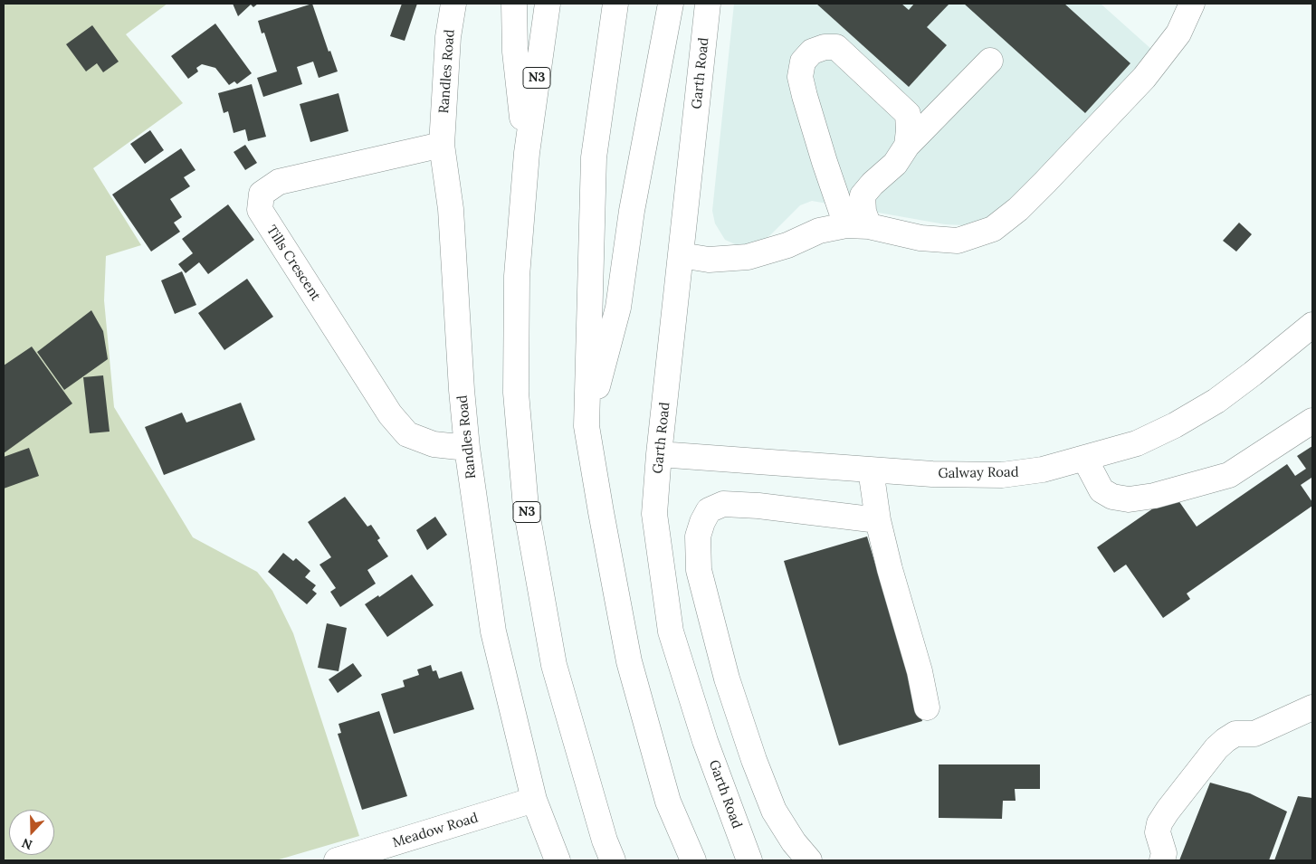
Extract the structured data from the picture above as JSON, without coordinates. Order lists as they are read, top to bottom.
{
  "streets": {
    "main road": [
      "Randles Road",
      "Garth Road",
      "N3",
      "Tills Crescent",
      "Galway Road",
      "Meadow Road"
    ]
  },
  "crossings": [
    ["Randles Road", "Tills Crescent"],
    ["Randles Road", "Meadow Road"],
    ["Garth Road", "Galway Road"]
  ],
  "north": "bottom"
}
